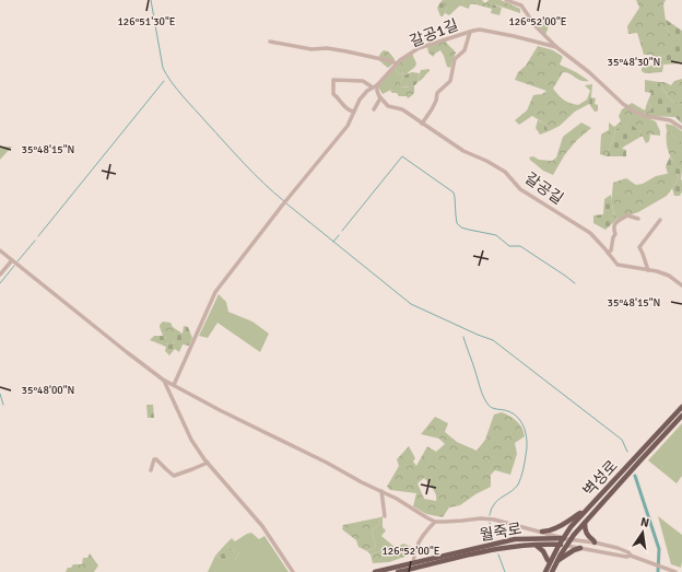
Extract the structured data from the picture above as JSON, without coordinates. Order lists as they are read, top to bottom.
{
  "streets": {
    "main road": ["벽성로", "월죽로"],
    "street": ["갈공1길", "갈공길"]
  },
  "crossings": [
    ["벽성로", "월죽로"]
  ],
  "north": "top",
  "coordinates": [
    "126°51'30\"E",
    "126°52'00\"E",
    "35°48'30\"N",
    "35°48'15\"N",
    "35°48'00\"N"
  ]
}
